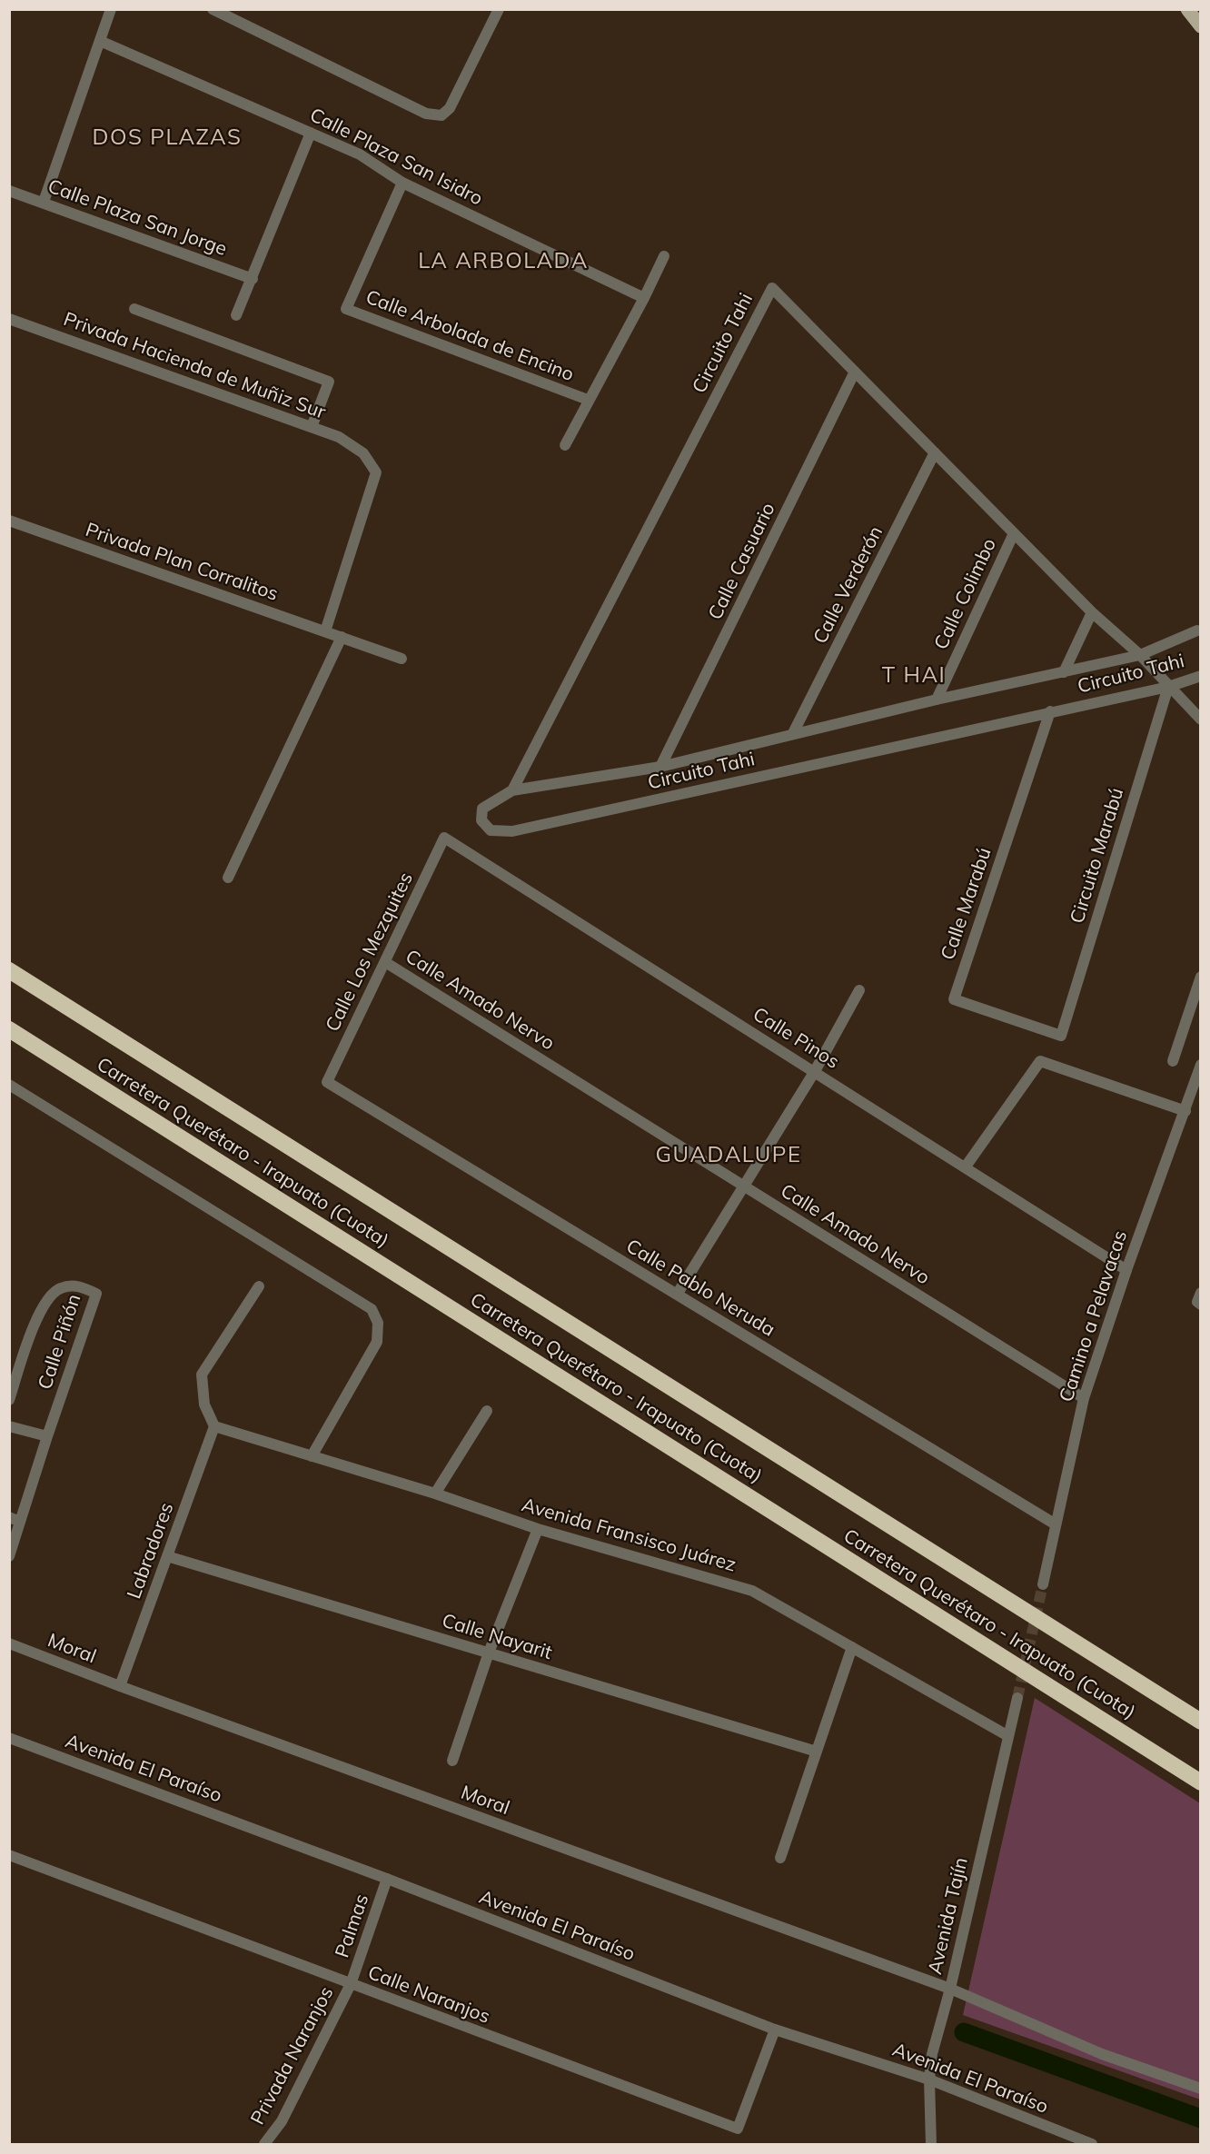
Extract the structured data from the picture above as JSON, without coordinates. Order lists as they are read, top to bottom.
{
  "streets": {
    "highway": ["Carretera Querétaro - Irapuato (Cuota)"],
    "street": [
      "Calle Plaza San Isidro",
      "Calle Plaza San Jorge",
      "Calle Arbolada de Encino",
      "Circuito Tahi",
      "Privada Hacienda de Muñiz Sur",
      "Calle Casuario",
      "Privada Plan Corralitos",
      "Calle Verderón",
      "Calle Colimbo",
      "Circuito Marabú",
      "Calle Marabú",
      "Calle Los Mezquites",
      "Calle Amado Nervo",
      "Calle Pinos",
      "Calle Pablo Neruda",
      "Camino a Pelavacas",
      "Calle Piñón",
      "Avenida Fransisco Juárez",
      "Labradores",
      "Calle Nayarit",
      "Moral",
      "Avenida El Paraíso",
      "Avenida Tajín",
      "Palmas",
      "Calle Naranjos",
      "Privada Naranjos"
    ]
  },
  "crossings": [
    ["Calle Plaza San Isidro", "Calle Arbolada de Encino"],
    ["Circuito Tahi", "Calle Casuario"],
    ["Circuito Tahi", "Calle Verderón"],
    ["Circuito Tahi", "Calle Colimbo"],
    ["Circuito Tahi", "Circuito Marabú"],
    ["Circuito Tahi", "Calle Marabú"],
    ["Privada Hacienda de Muñiz Sur", "Privada Plan Corralitos"],
    ["Circuito Marabú", "Calle Marabú"],
    ["Calle Los Mezquites", "Calle Amado Nervo"],
    ["Calle Los Mezquites", "Calle Pinos"],
    ["Calle Los Mezquites", "Calle Pablo Neruda"],
    ["Calle Amado Nervo", "Camino a Pelavacas"],
    ["Calle Pinos", "Camino a Pelavacas"],
    ["Calle Pablo Neruda", "Camino a Pelavacas"],
    ["Avenida Fransisco Juárez", "Labradores"],
    ["Avenida Fransisco Juárez", "Avenida Tajín"],
    ["Labradores", "Calle Nayarit"],
    ["Labradores", "Moral"],
    ["Moral", "Avenida Tajín"],
    ["Avenida El Paraíso", "Avenida Tajín"],
    ["Avenida El Paraíso", "Palmas"],
    ["Avenida El Paraíso", "Calle Naranjos"],
    ["Palmas", "Calle Naranjos"],
    ["Palmas", "Privada Naranjos"],
    ["Calle Naranjos", "Privada Naranjos"]
  ],
  "districts": [
    "DOS PLAZAS",
    "LA ARBOLADA",
    "T HAI",
    "GUADALUPE"
  ]
}
